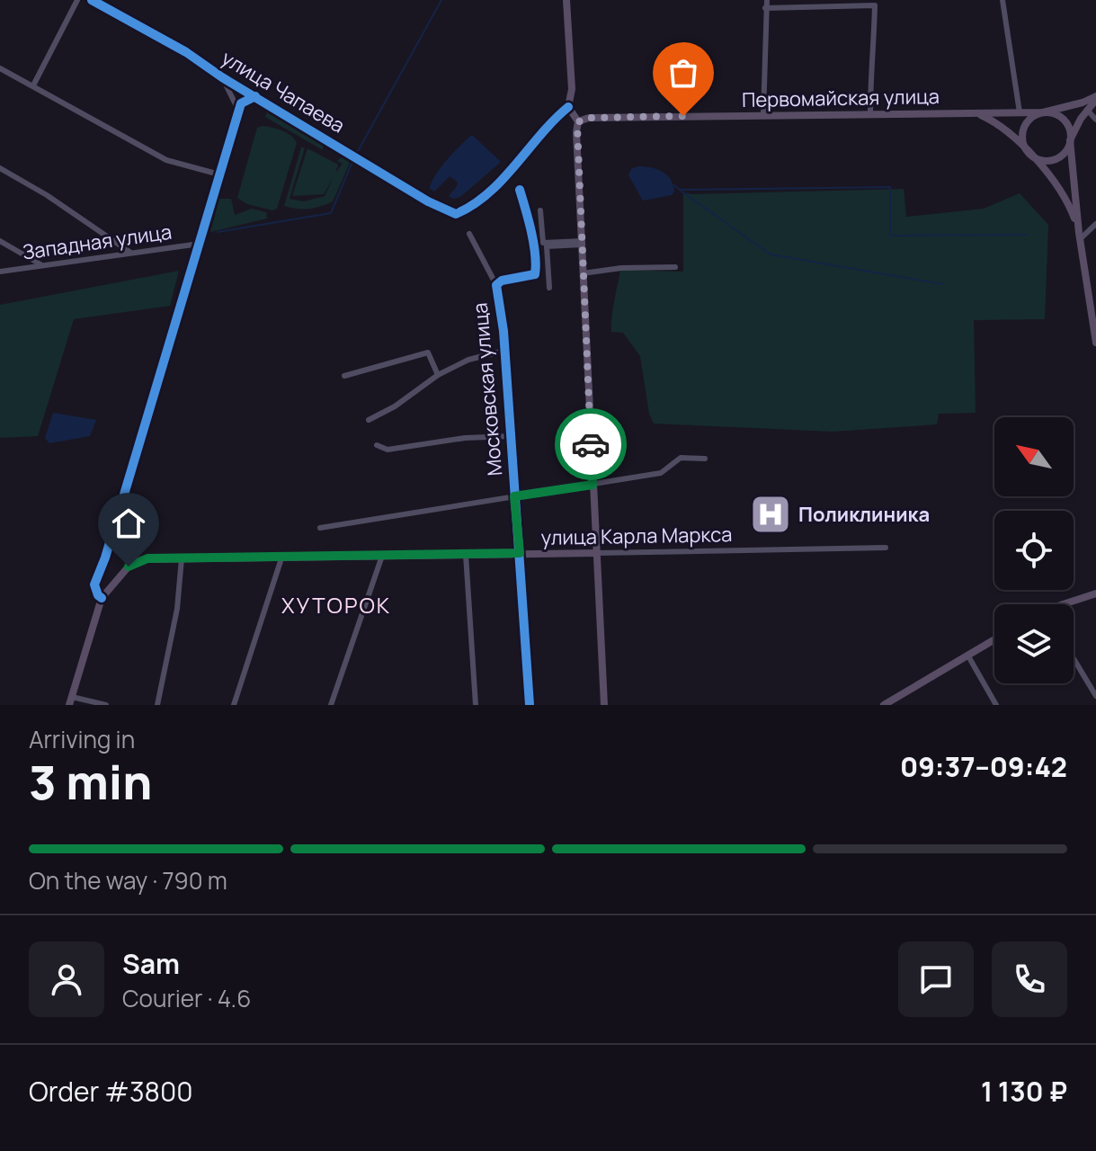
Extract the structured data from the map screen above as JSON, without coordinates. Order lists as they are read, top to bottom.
{
  "streets": {
    "main road": ["Первомайская улица", "улица Карла Маркса"],
    "street": ["улица Чапаева", "Западная улица", "Московская улица"]
  },
  "crossings": [
    ["Московская улица", "улица Карла Маркса"]
  ],
  "districts": ["ХУТОРОК"],
  "places": {
    "hospital": ["Поликлиника"]
  },
  "north": "top left",
  "page": {
    "heading": ["3 min", "Arriving in", "09:37–09:42"],
    "panel": [
      "Sam",
      "Courier · 4.6",
      "Order #3800",
      "1 130 ₽"
    ],
    "bar": "On the way · 790 m"
  }
}
